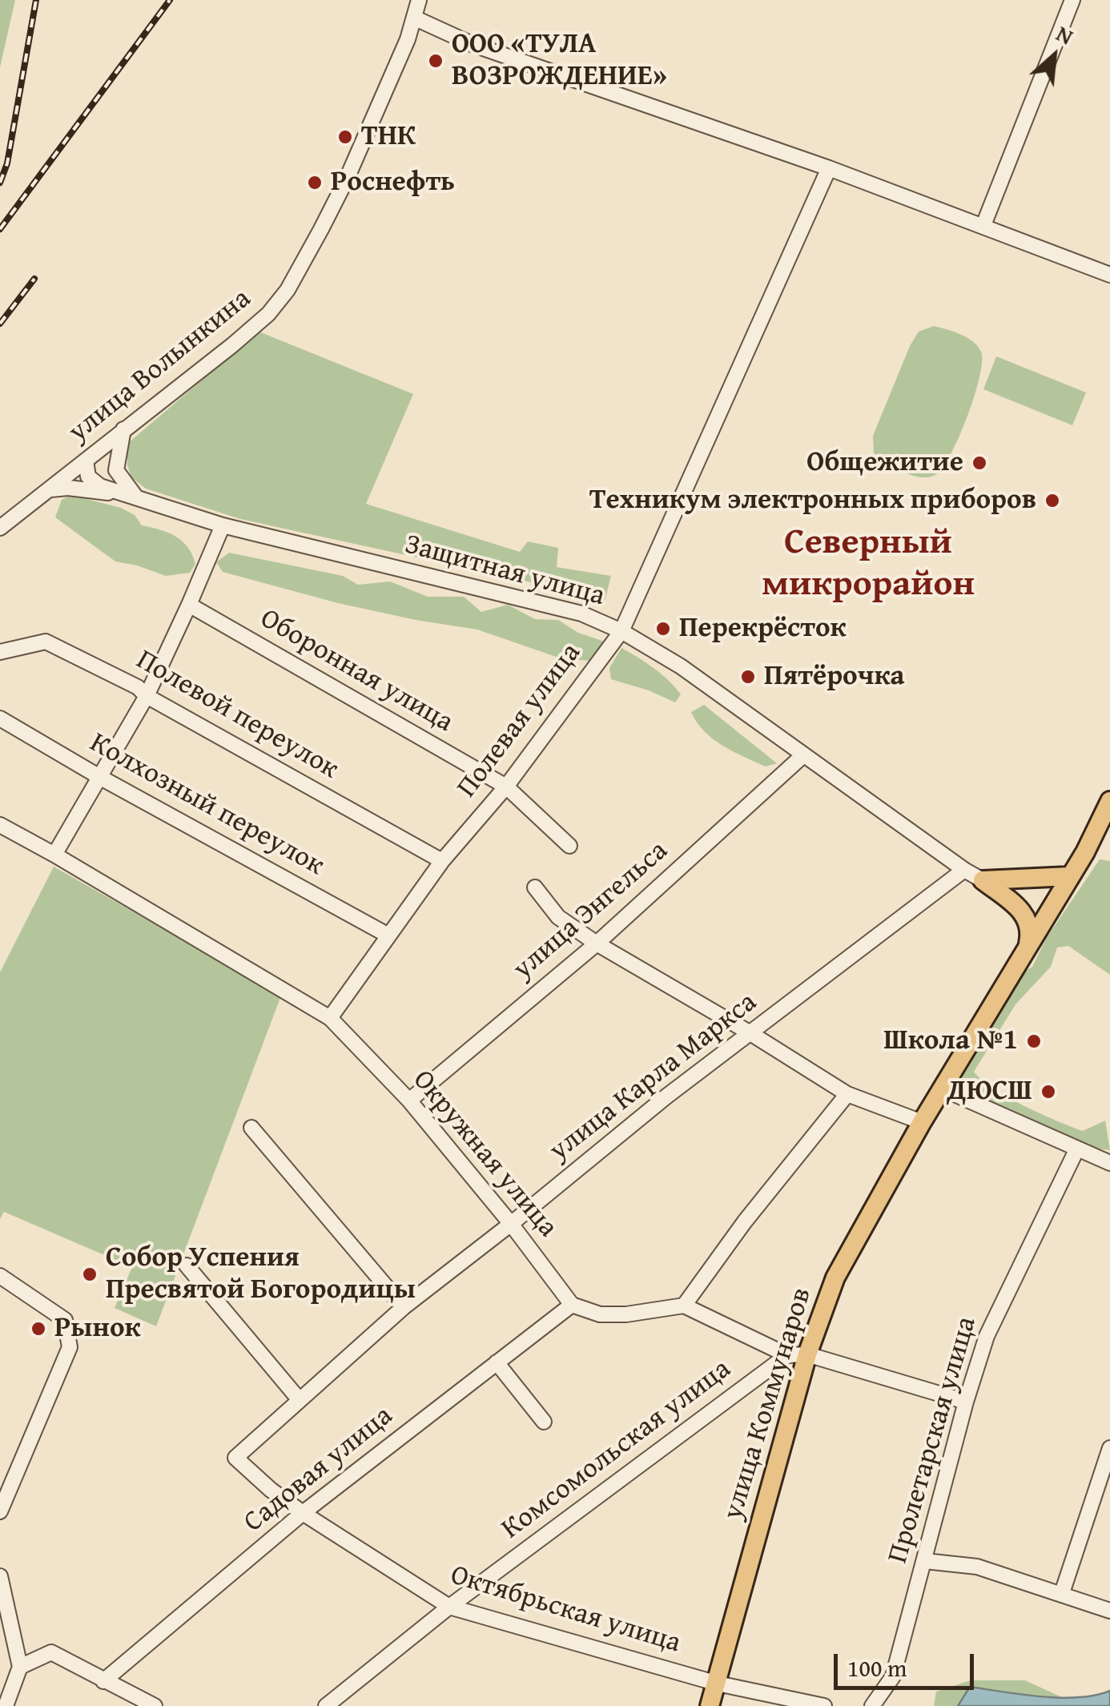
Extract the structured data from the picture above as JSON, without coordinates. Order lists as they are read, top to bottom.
{
  "streets": {
    "main road": ["улица Коммунаров"],
    "street": [
      "улица Волынкина",
      "Защитная улица",
      "Оборонная улица",
      "Полевой переулок",
      "Полевая улица",
      "Колхозный переулок",
      "улица Энгельса",
      "улица Карла Маркса",
      "Окружная улица",
      "Пролетарская улица",
      "Комсомольская улица",
      "Садовая улица",
      "Октябрьская улица"
    ]
  },
  "crossings": [
    ["Защитная улица", "Полевая улица"],
    ["Защитная улица", "улица Энгельса"],
    ["Защитная улица", "улица Карла Маркса"],
    ["Оборонная улица", "Полевая улица"],
    ["Полевой переулок", "Полевая улица"],
    ["Полевая улица", "Колхозный переулок"],
    ["Полевая улица", "Окружная улица"],
    ["улица Энгельса", "Окружная улица"],
    ["улица Карла Маркса", "Окружная улица"],
    ["улица Карла Маркса", "Октябрьская улица"],
    ["Окружная улица", "Садовая улица"],
    ["улица Коммунаров", "Октябрьская улица"],
    ["Комсомольская улица", "Октябрьская улица"],
    ["Садовая улица", "Октябрьская улица"]
  ],
  "districts": ["Северный микрорайон"],
  "places": [
    "ООО «ТУЛА ВОЗРОЖДЕНИЕ»",
    "ТНК",
    "Роснефть",
    "Общежитие",
    "Техникум электронных приборов",
    "Перекрёсток",
    "Пятёрочка",
    "Школа №1",
    "ДЮСШ",
    "Собор Успения Пресвятой Богородицы",
    "Рынок"
  ],
  "scale_bar": "100 m",
  "north": "top right"
}
